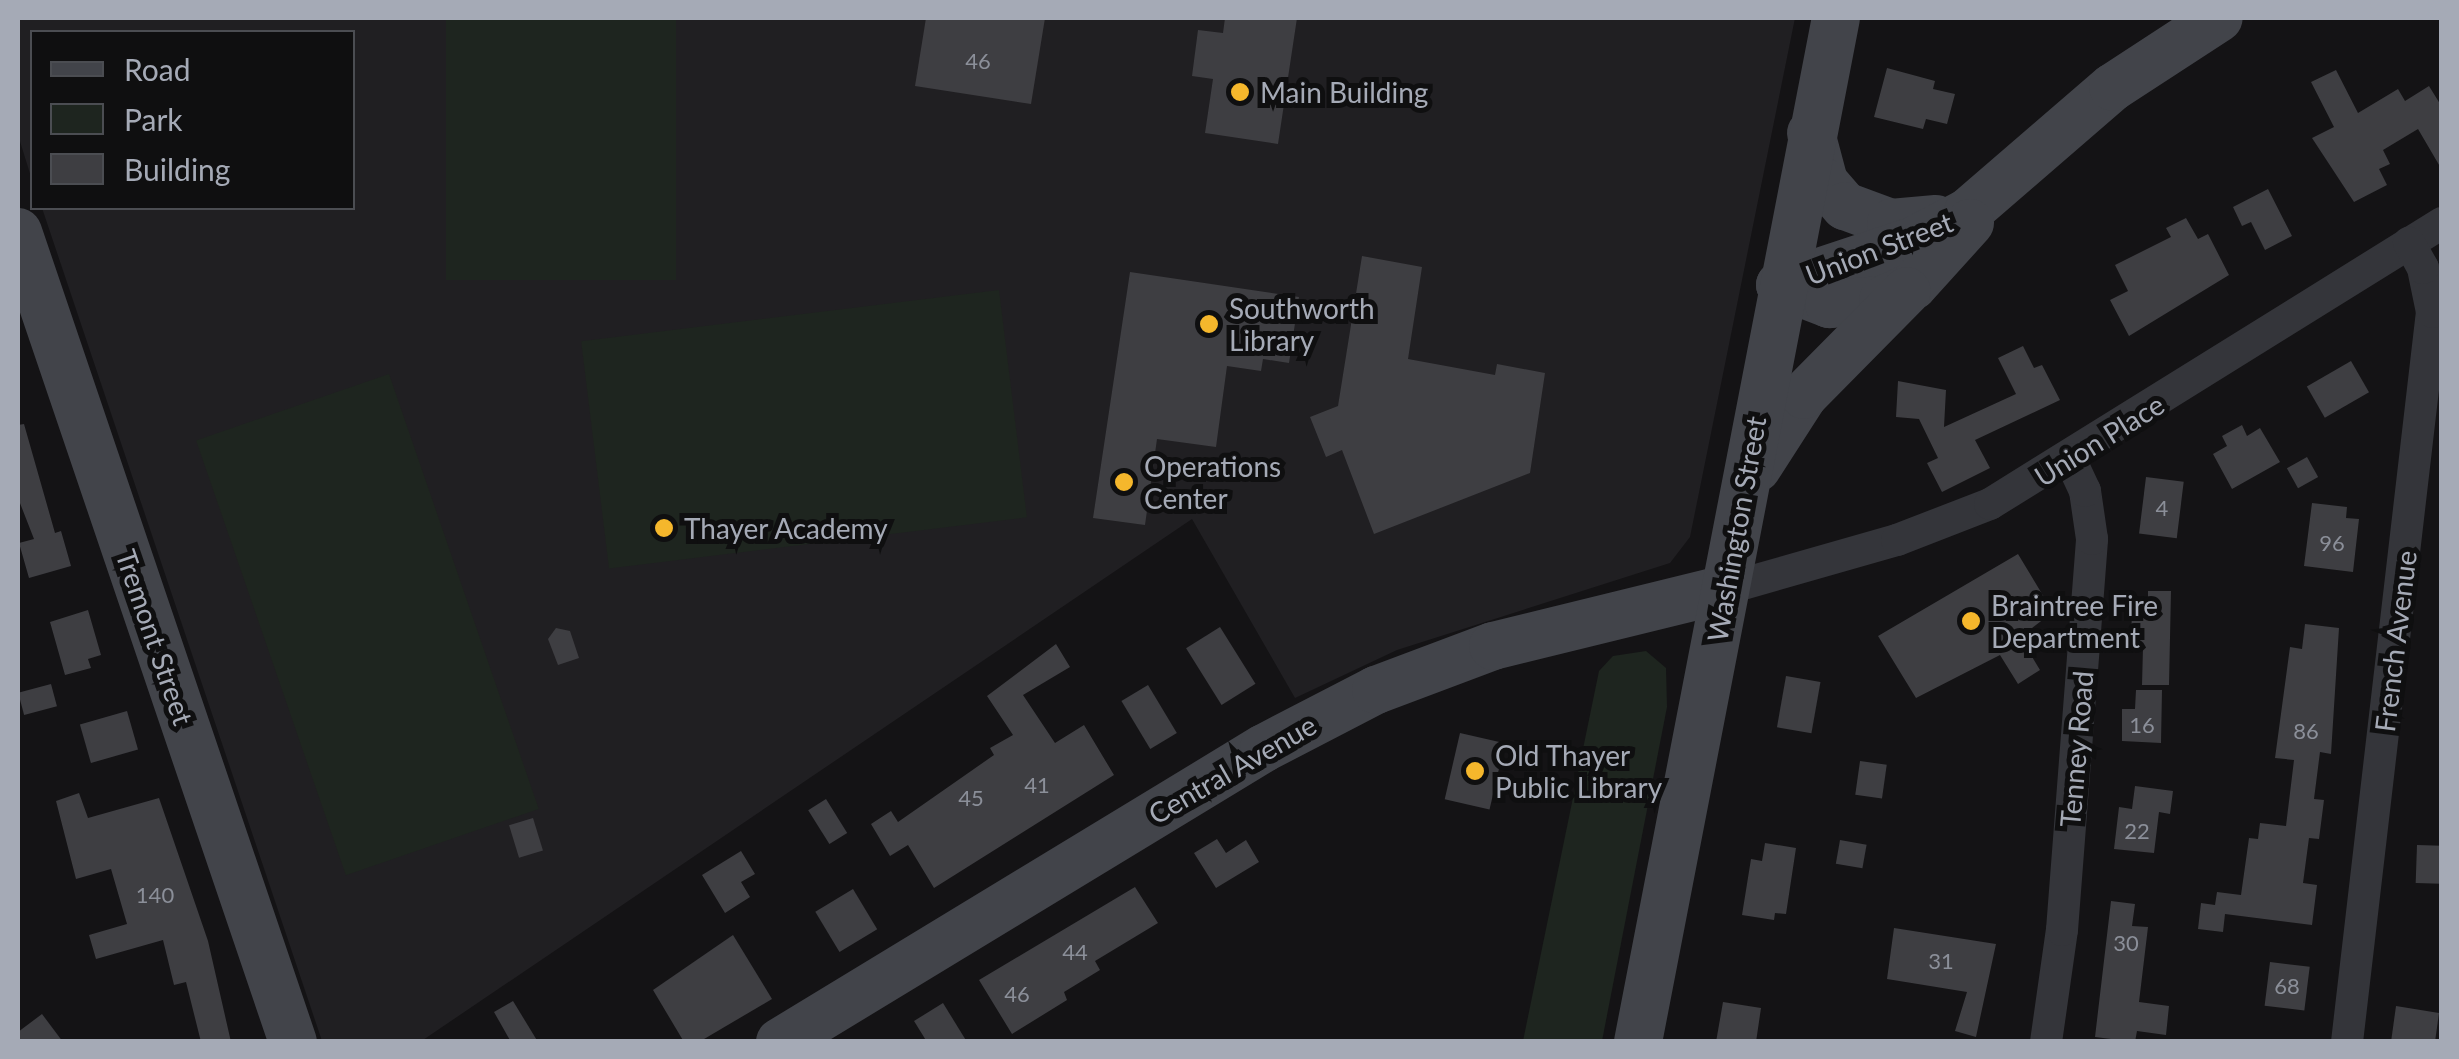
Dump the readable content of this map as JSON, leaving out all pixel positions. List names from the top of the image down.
{
  "streets": {
    "main road": [
      "Union Street",
      "Washington Street",
      "Tremont Street",
      "Central Avenue"
    ],
    "street": ["Union Place", "French Avenue", "Tenney Road"]
  },
  "crossings": [
    ["Union Street", "Washington Street"],
    ["Union Place", "Washington Street"],
    ["Union Place", "French Avenue"],
    ["Union Place", "Tenney Road"],
    ["Union Place", "Central Avenue"],
    ["Washington Street", "Central Avenue"]
  ],
  "places": [
    "Main Building",
    "Southworth Library",
    "Operations Center",
    "Thayer Academy",
    "Braintree Fire Department",
    "Old Thayer Public Library"
  ],
  "house_numbers": [
    "46",
    "4",
    "96",
    "16",
    "86",
    "41",
    "45",
    "22",
    "140",
    "30",
    "44",
    "31",
    "68",
    "46"
  ],
  "legend": ["Road", "Park", "Building"]
}
